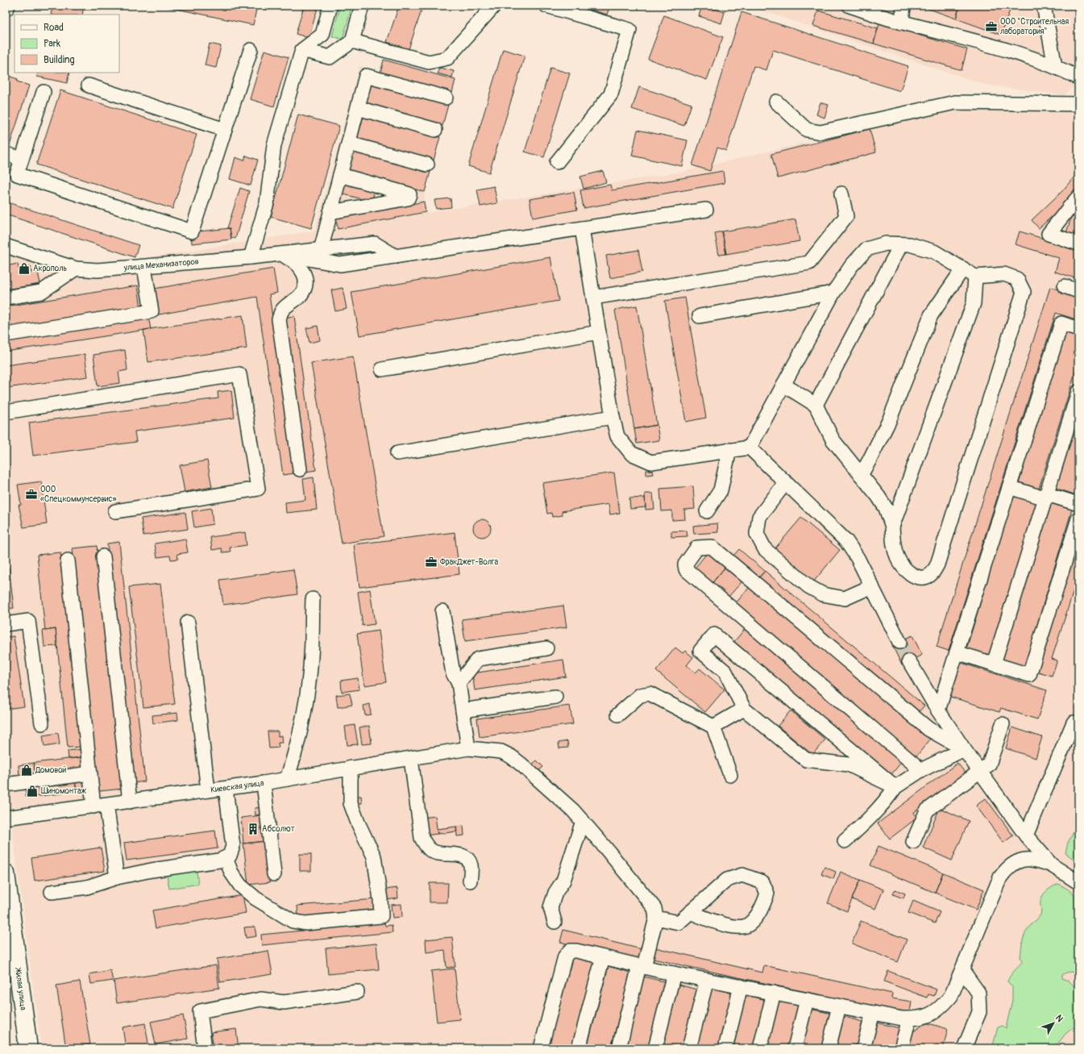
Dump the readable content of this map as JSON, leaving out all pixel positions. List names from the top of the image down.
{
  "streets": {
    "main road": ["Жилая улица"],
    "street": ["улица Механизаторов", "Киевская улица"]
  },
  "places": {
    "office": ["ООО \"Строительная лаборатория\"", "ООО «Спецкоммунсервис»", "ФракДжет-Волга"],
    "shop": ["Акрополь", "Домовой", "Шиномонтаж"],
    "building": ["Абсолют"]
  },
  "legend": ["Road", "Park", "Building"],
  "north": "top right"
}
